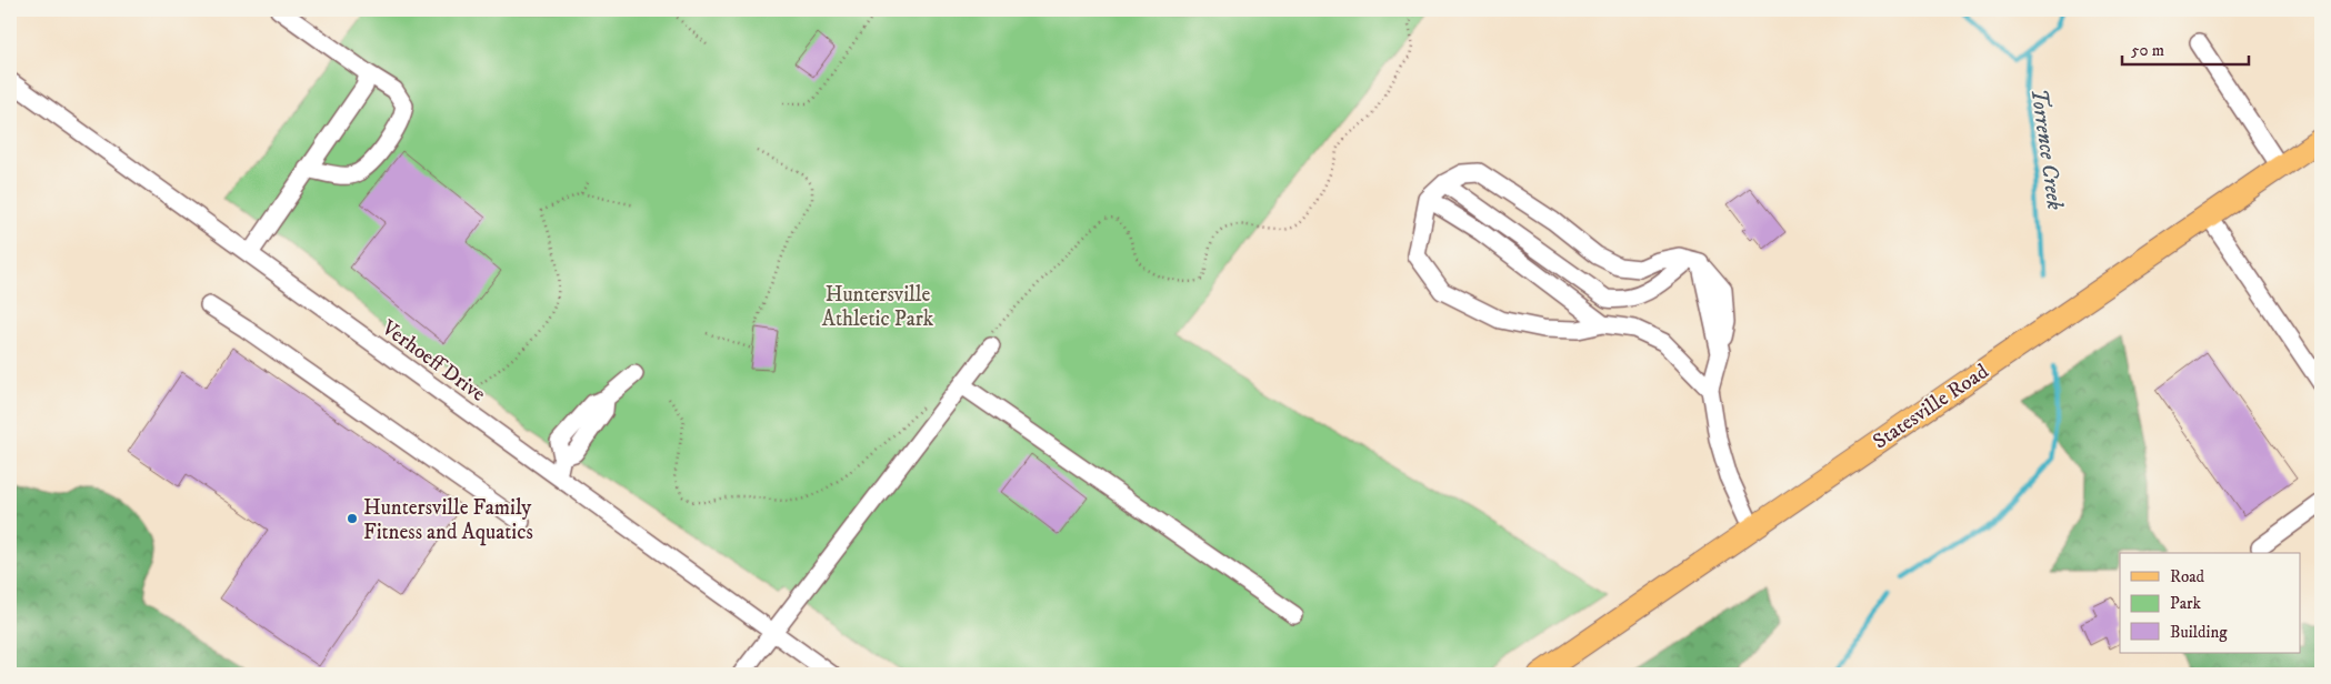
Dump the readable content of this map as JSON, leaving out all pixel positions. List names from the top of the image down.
{
  "streets": {
    "main road": ["Statesville Road"],
    "street": ["Verhoeff Drive"]
  },
  "water": ["Torrence Creek"],
  "parks": ["Huntersville Athletic Park"],
  "places": ["Huntersville Family Fitness and Aquatics"],
  "legend": ["Road", "Park", "Building"],
  "scale_bar": "50 m"
}
